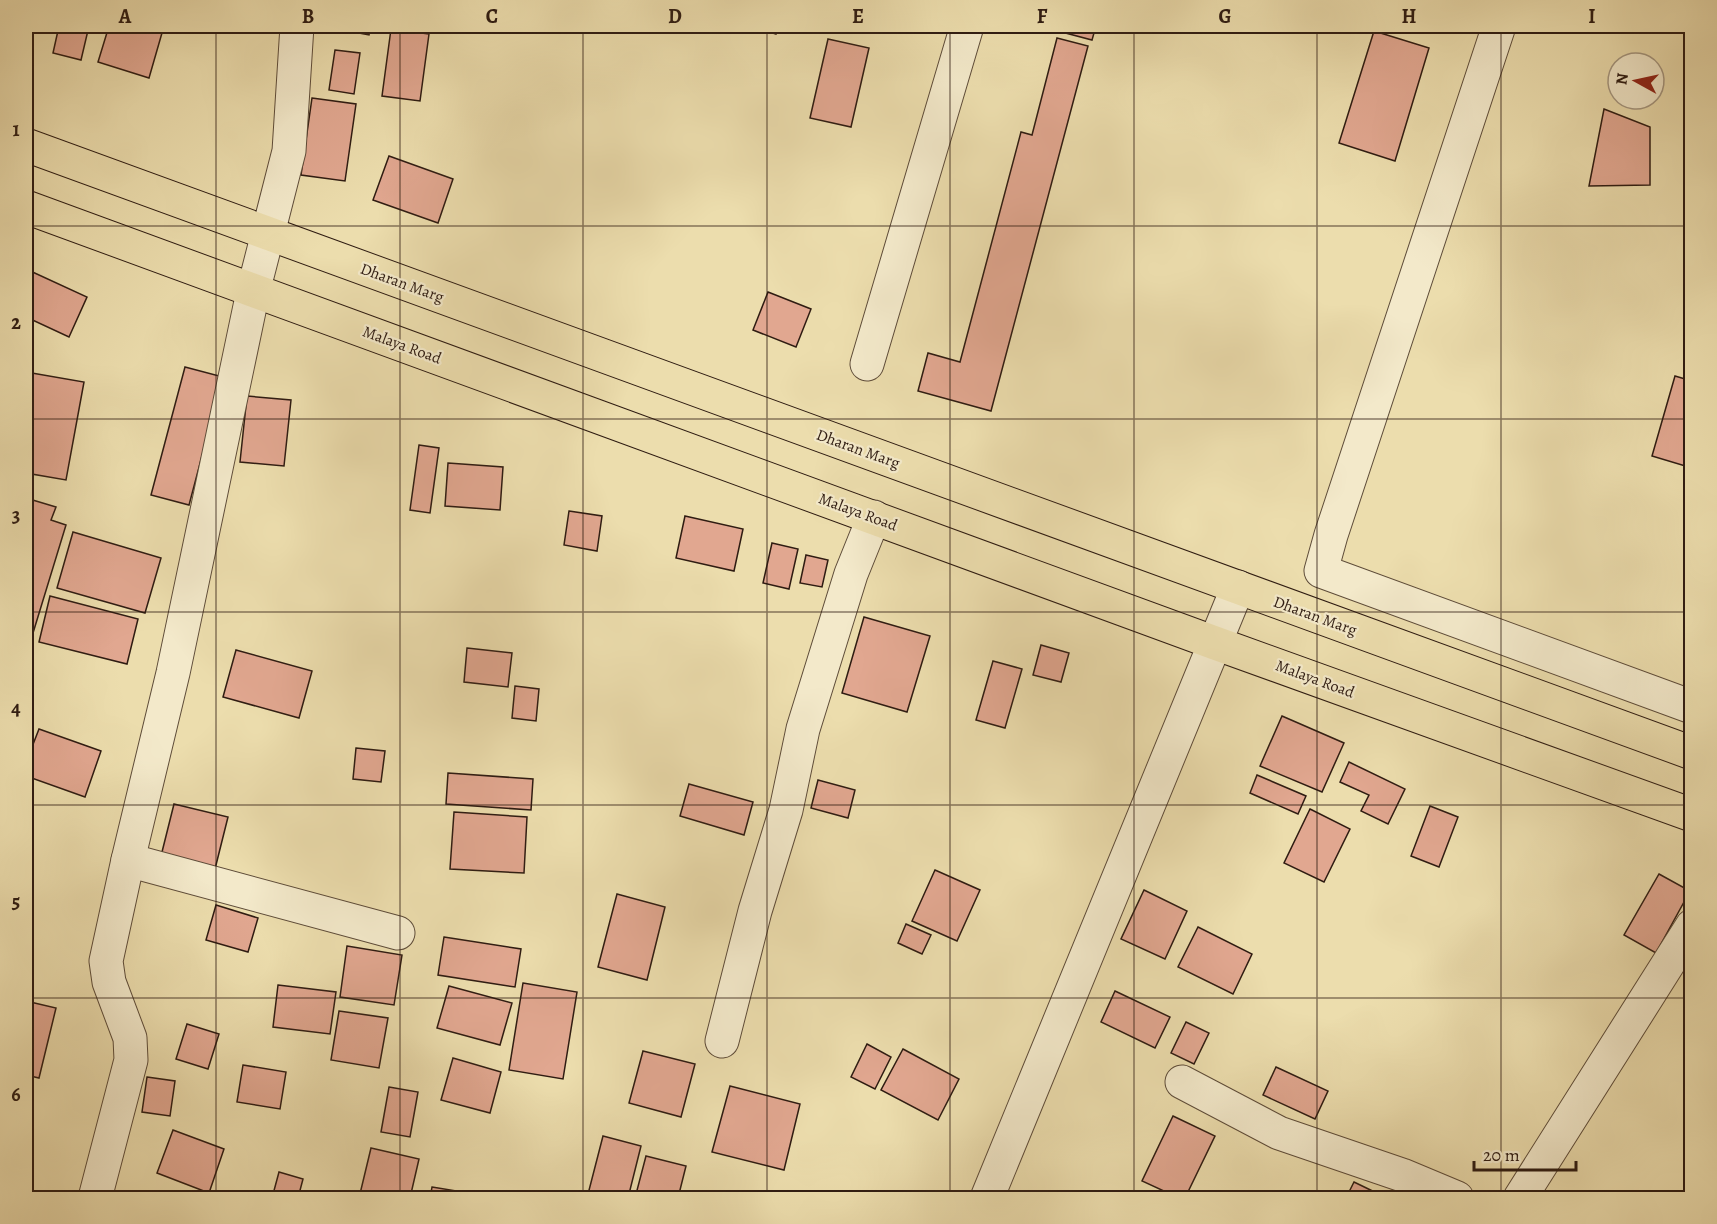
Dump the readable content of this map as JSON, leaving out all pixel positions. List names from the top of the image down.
{
  "streets": {
    "main road": ["Dharan Marg", "Malaya Road"]
  },
  "scale_bar": "20 m",
  "north": "left",
  "grid": {
    "columns": [
      "A",
      "B",
      "C",
      "D",
      "E",
      "F",
      "G",
      "H",
      "I"
    ],
    "rows": [
      "1",
      "2",
      "3",
      "4",
      "5",
      "6"
    ]
  }
}
